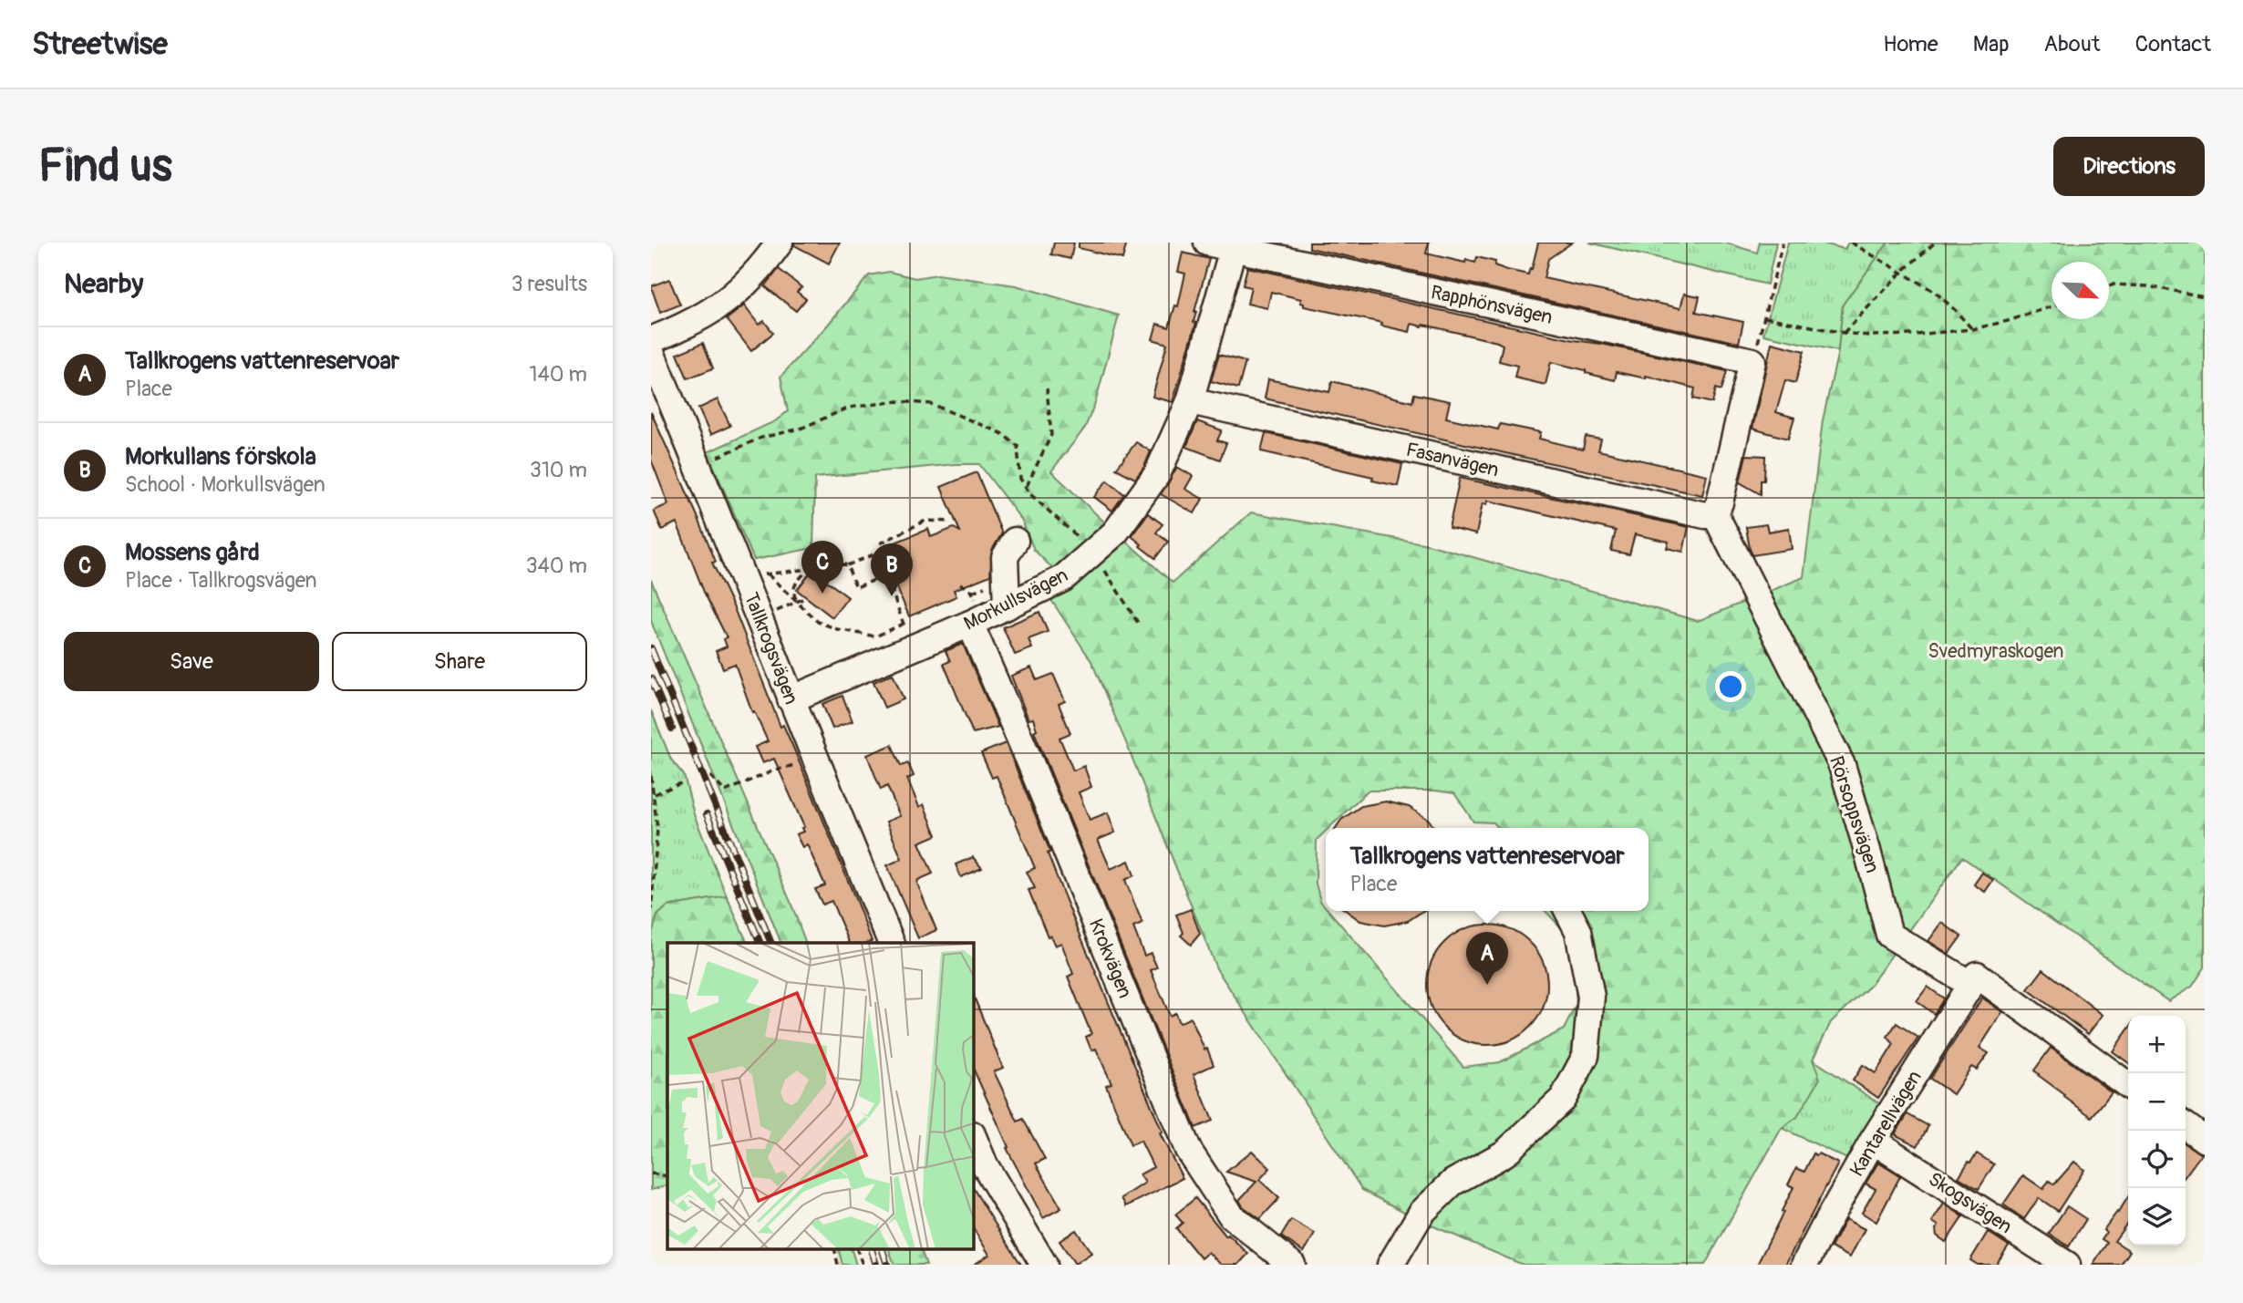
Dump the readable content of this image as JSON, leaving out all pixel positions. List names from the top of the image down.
{
  "streets": {
    "street": [
      "Rapphönsvägen",
      "Fasanvägen",
      "Morkullsvägen",
      "Tallkrogsvägen",
      "Rörsoppsvägen",
      "Krokvägen",
      "Kantarellvägen",
      "Skogsvägen"
    ]
  },
  "crossings": [
    ["Rapphönsvägen", "Fasanvägen"],
    ["Rapphönsvägen", "Morkullsvägen"],
    ["Rapphönsvägen", "Rörsoppsvägen"],
    ["Fasanvägen", "Morkullsvägen"],
    ["Fasanvägen", "Rörsoppsvägen"],
    ["Morkullsvägen", "Tallkrogsvägen"],
    ["Morkullsvägen", "Krokvägen"],
    ["Rörsoppsvägen", "Kantarellvägen"],
    ["Kantarellvägen", "Skogsvägen"]
  ],
  "parks": ["Svedmyraskogen"],
  "north": "bottom right",
  "page": {
    "header": "Streetwise",
    "nav": [
      "Home",
      "Map",
      "About",
      "Contact"
    ],
    "buttons": [
      "Directions",
      ["Save", "Share"]
    ],
    "title": "Find us",
    "heading": ["Nearby", "3 results"],
    "list": [
      {
        "mark": "A",
        "name": "Tallkrogens vattenreservoar",
        "note": "Place",
        "value": "140 m"
      },
      {
        "mark": "B",
        "name": "Morkullans förskola",
        "note": "School · Morkullsvägen",
        "value": "310 m"
      },
      {
        "mark": "C",
        "name": "Mossens gård",
        "note": "Place · Tallkrogsvägen",
        "value": "340 m"
      }
    ],
    "pins": ["C", "B", "A"],
    "popup": ["Tallkrogens vattenreservoar", "Place"],
    "map_buttons": ["+", "−"]
  }
}
